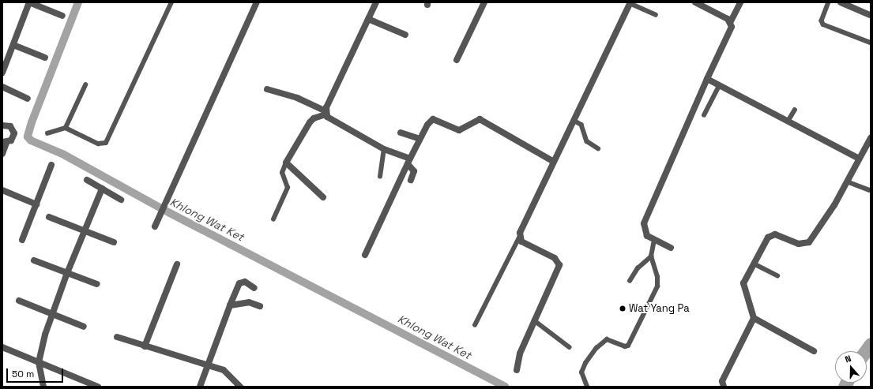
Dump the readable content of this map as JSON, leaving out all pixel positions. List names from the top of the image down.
{
  "water": ["Khlong Wat Ket"],
  "places": ["Wat Yang Pa"],
  "scale_bar": "50 m",
  "north": "top"
}
